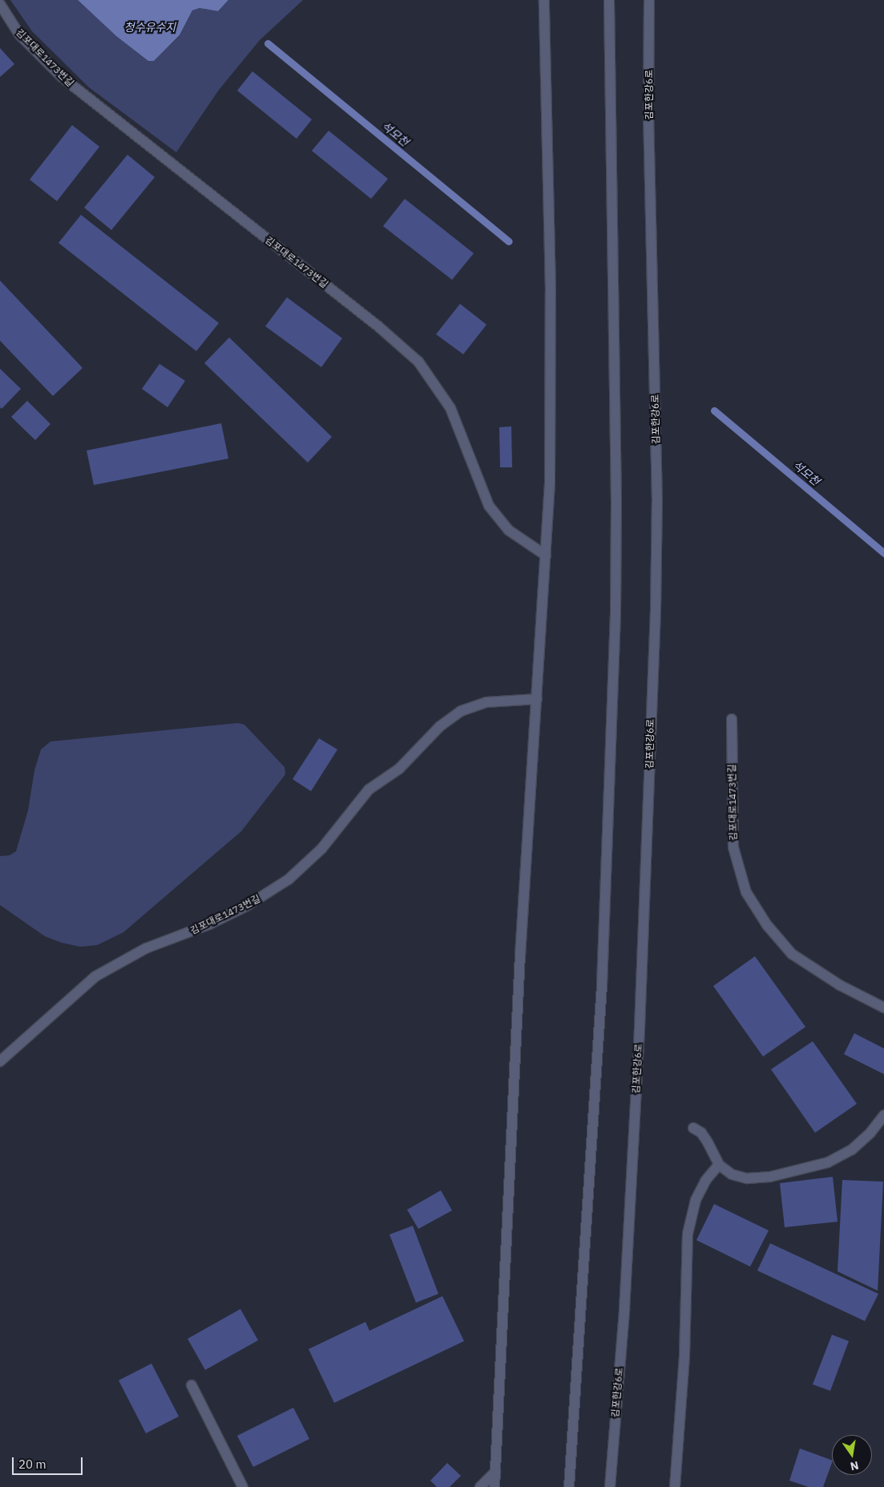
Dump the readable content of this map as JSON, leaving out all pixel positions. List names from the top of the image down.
{
  "streets": {
    "street": ["김포대로1473번길", "김포한강6로"]
  },
  "water": ["청수유수지", "석모천"],
  "scale_bar": "20 m",
  "north": "bottom"
}
